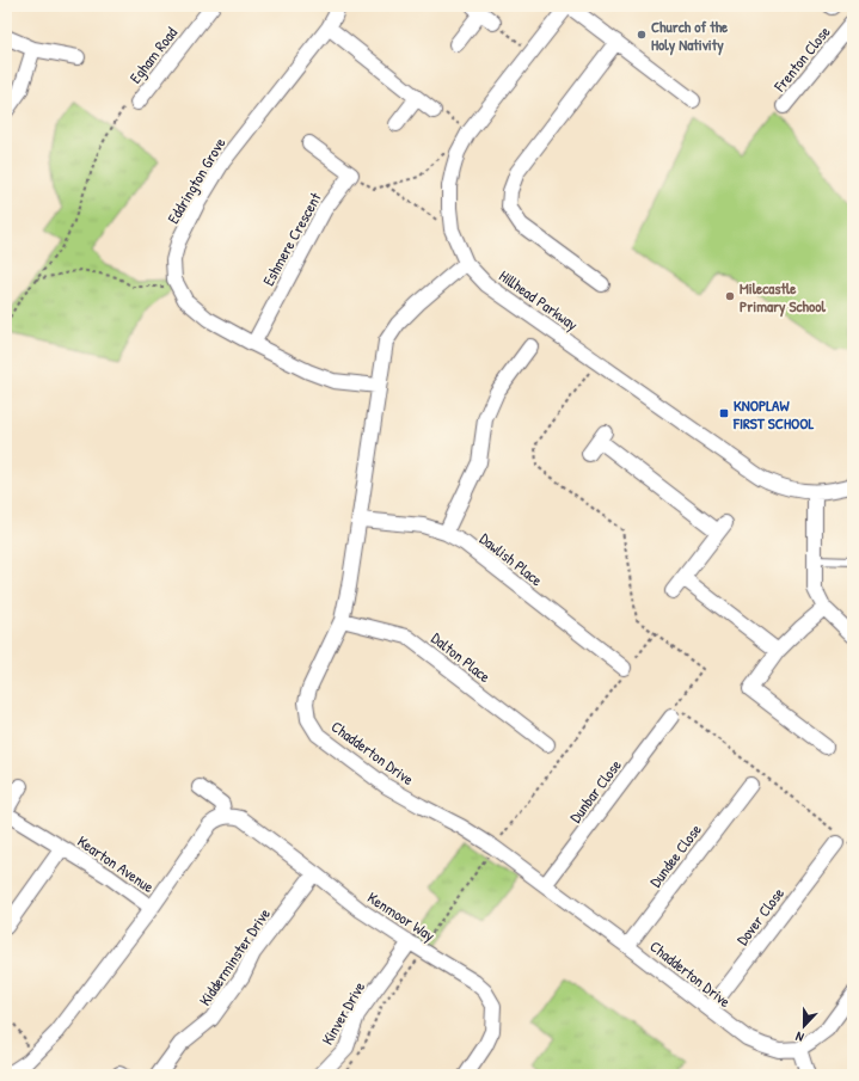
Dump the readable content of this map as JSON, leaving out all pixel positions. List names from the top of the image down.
{
  "streets": {
    "street": [
      "Egham Road",
      "Frenton Close",
      "Eddrington Grove",
      "Eshmere Crescent",
      "Hillhead Parkway",
      "Dawlish Place",
      "Dalton Place",
      "Chadderton Drive",
      "Dunbar Close",
      "Dundee Close",
      "Kearton Avenue",
      "Kenmoor Way",
      "Dover Close",
      "Kidderminster Drive",
      "Kinver Drive"
    ]
  },
  "crossings": [
    ["Eddrington Grove", "Eshmere Crescent"],
    ["Eddrington Grove", "Chadderton Drive"],
    ["Hillhead Parkway", "Chadderton Drive"],
    ["Dawlish Place", "Chadderton Drive"],
    ["Dalton Place", "Chadderton Drive"],
    ["Chadderton Drive", "Dunbar Close"],
    ["Chadderton Drive", "Dundee Close"],
    ["Chadderton Drive", "Dover Close"],
    ["Kenmoor Way", "Kidderminster Drive"],
    ["Kenmoor Way", "Kinver Drive"]
  ],
  "places": {
    "other": ["Church of the Holy Nativity", "Milecastle Primary School"],
    "transit": ["KNOPLAW FIRST SCHOOL"]
  },
  "north": "bottom"
}
